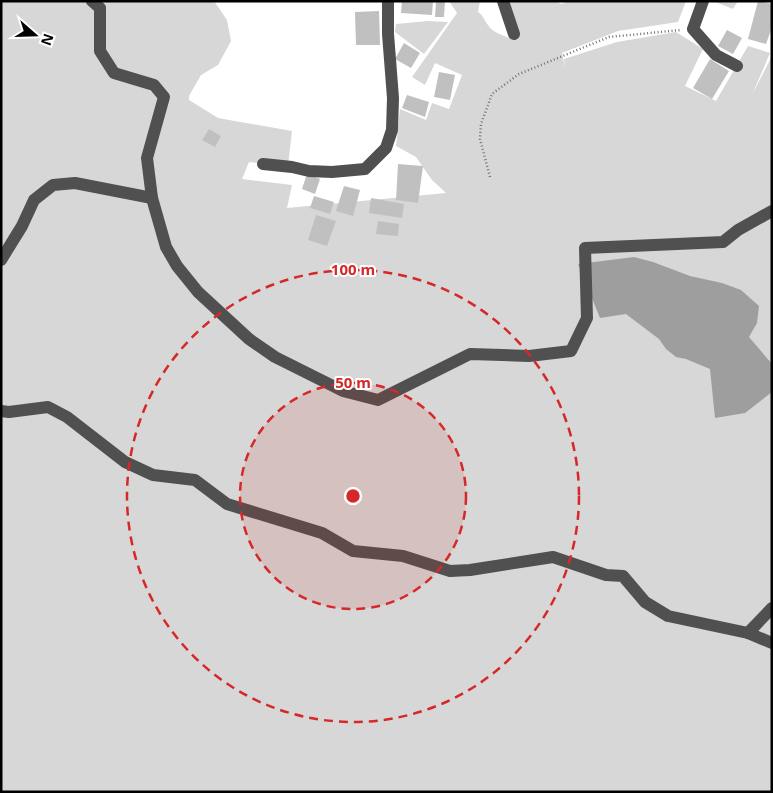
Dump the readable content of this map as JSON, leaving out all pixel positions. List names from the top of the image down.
{
  "north": "right",
  "rings": ["100 m", "50 m"]
}
